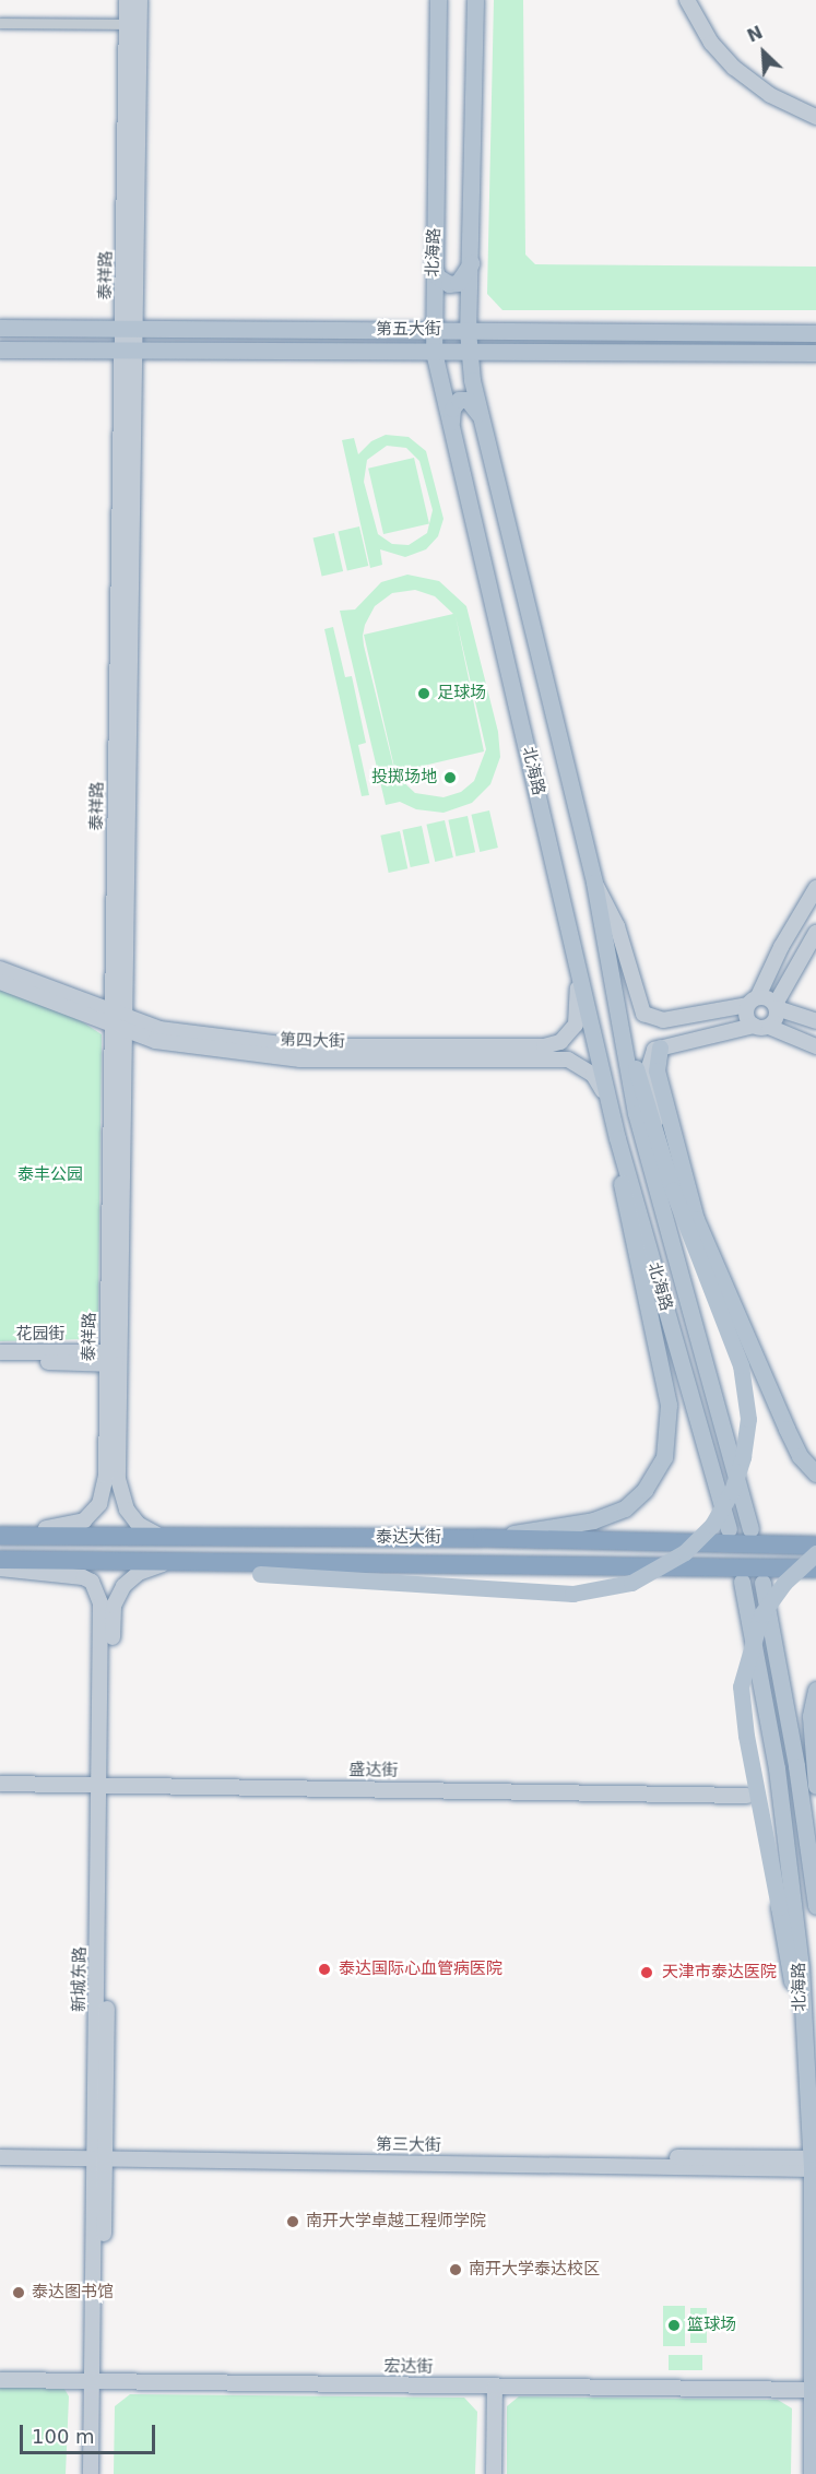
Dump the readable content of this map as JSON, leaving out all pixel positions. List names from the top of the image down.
{
  "streets": {
    "highway": ["泰达大街"],
    "main road": ["北海路", "第五大街"],
    "street": [
      "泰祥路",
      "第四大街",
      "花园街",
      "盛达街",
      "新城东路",
      "第三大街",
      "宏达街"
    ]
  },
  "crossings": [
    ["北海路", "第五大街"],
    ["北海路", "第四大街"],
    ["北海路", "第三大街"],
    ["北海路", "宏达街"],
    ["泰祥路", "第五大街"],
    ["泰祥路", "第四大街"],
    ["泰祥路", "花园街"],
    ["泰祥路", "泰达大街"],
    ["泰达大街", "新城东路"],
    ["盛达街", "新城东路"],
    ["新城东路", "第三大街"],
    ["新城东路", "宏达街"]
  ],
  "parks": ["泰丰公园"],
  "places": [
    "足球场",
    "投掷场地",
    "泰达国际心血管病医院",
    "天津市泰达医院",
    "南开大学卓越工程师学院",
    "南开大学泰达校区",
    "泰达图书馆",
    "篮球场"
  ],
  "scale_bar": "100 m",
  "north": "top left"
}
